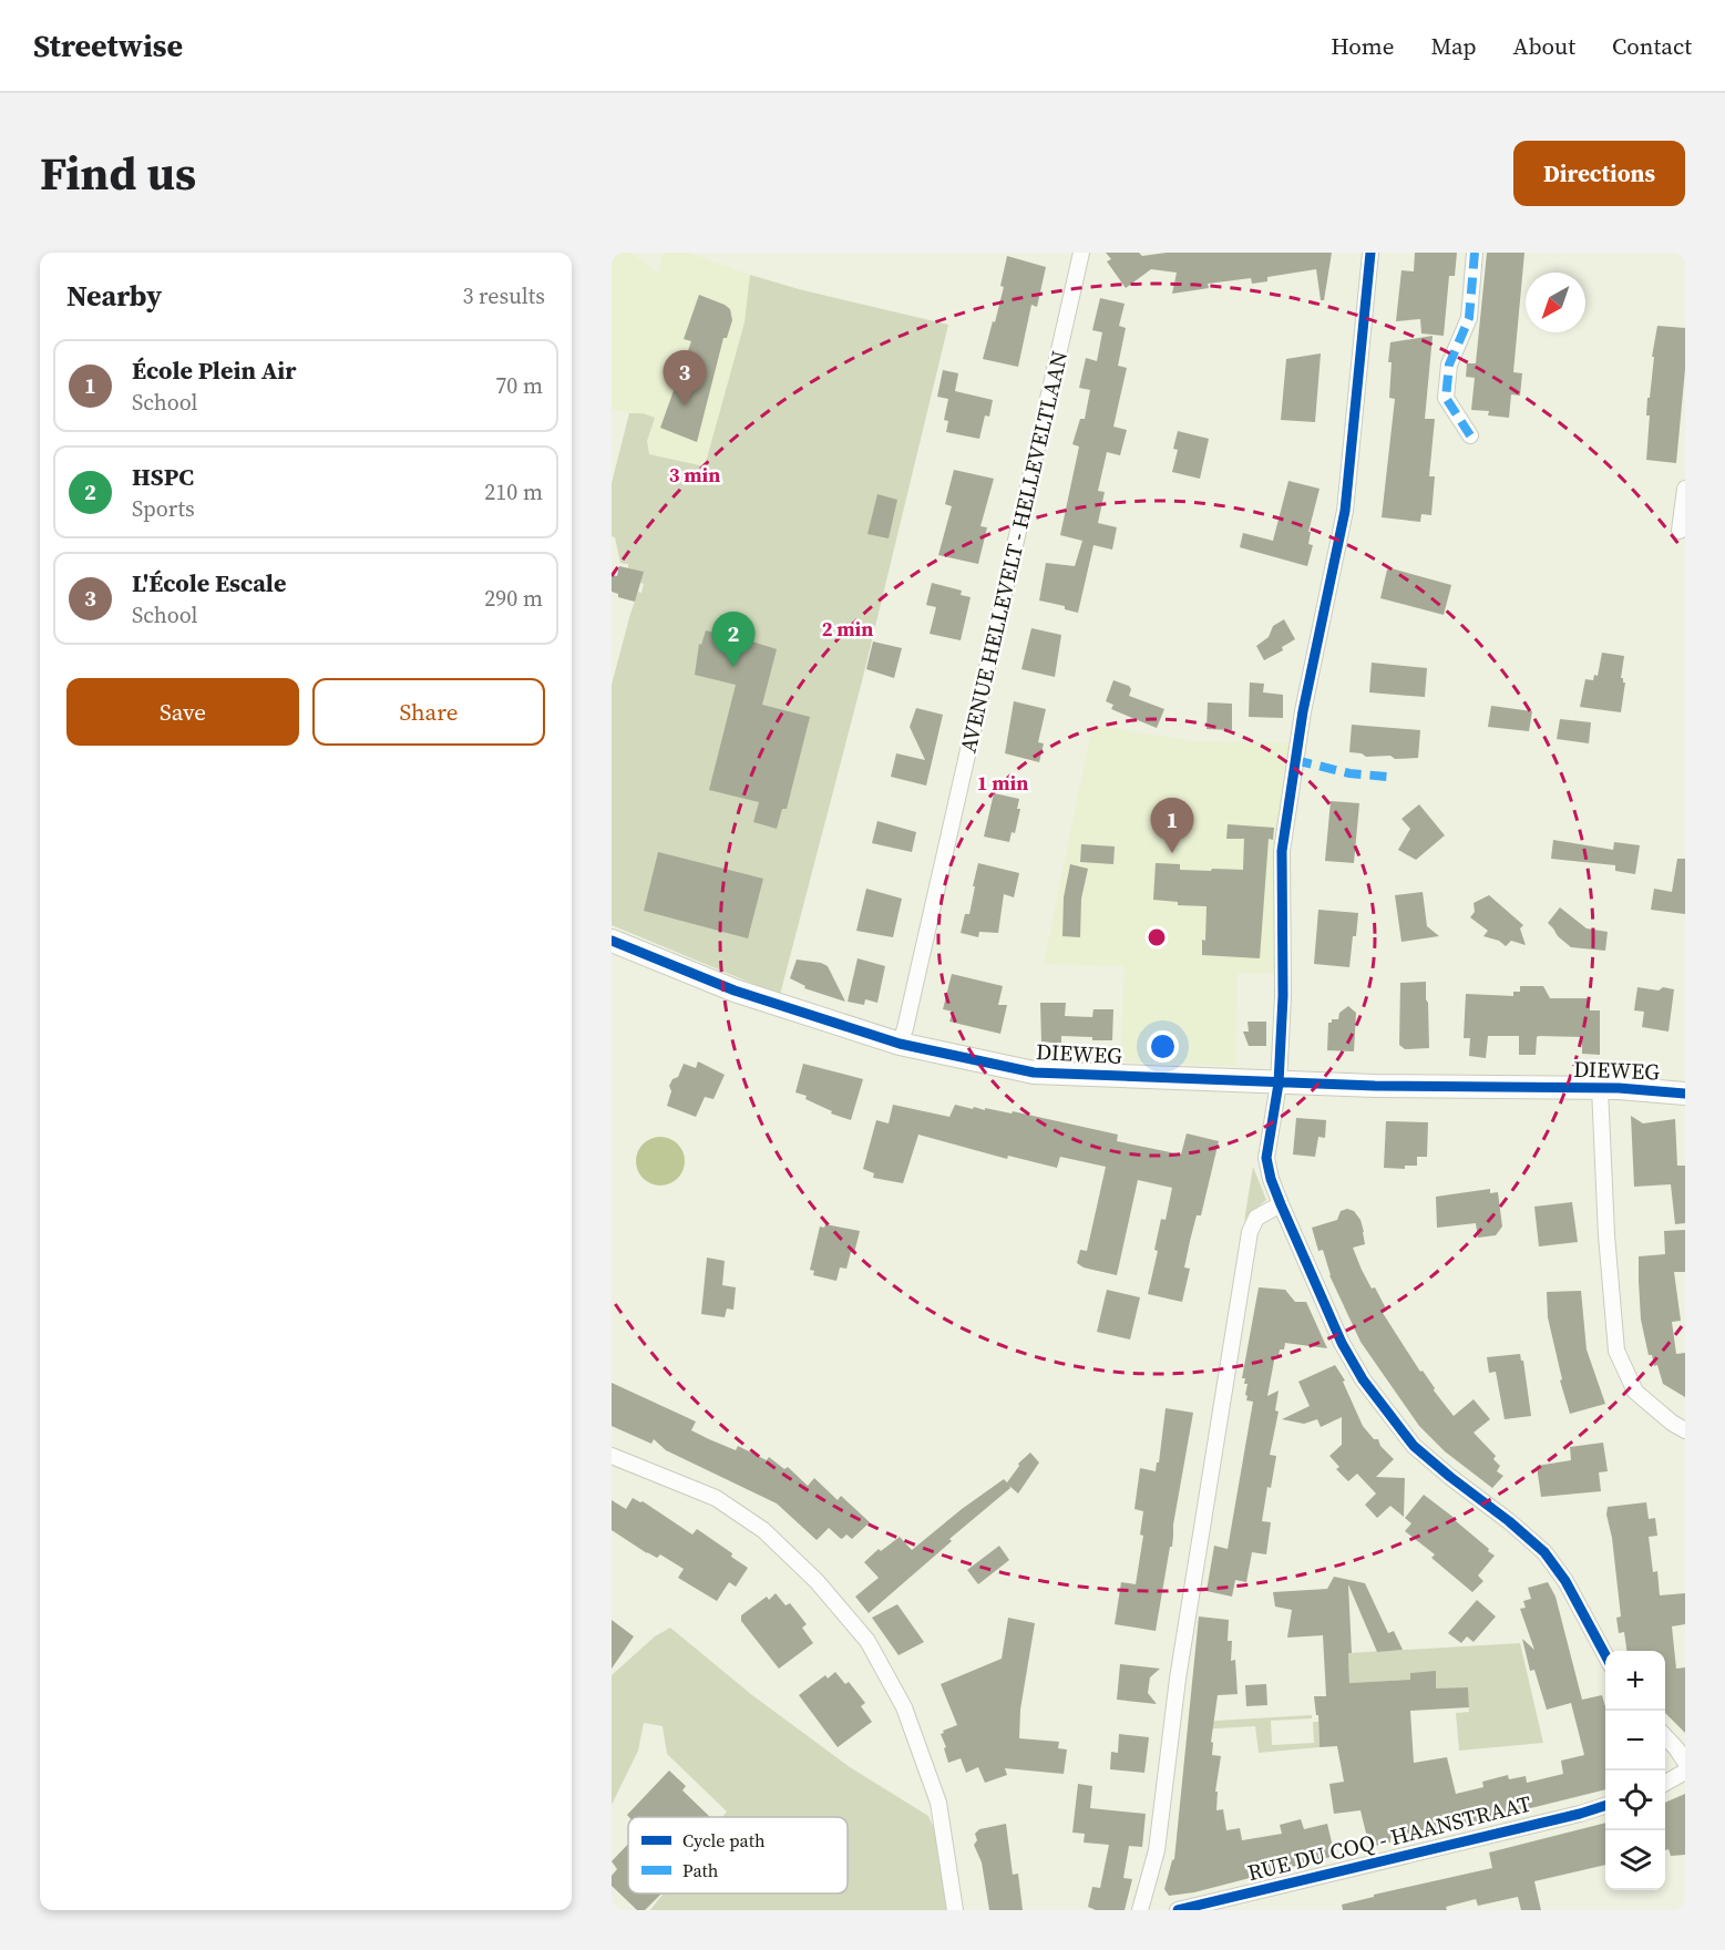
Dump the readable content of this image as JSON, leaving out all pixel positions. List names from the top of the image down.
{
  "streets": {
    "street": ["AVENUE HELLEVELT - HELLEVELTLAAN", "DIEWEG", "RUE DU COQ - HAANSTRAAT"]
  },
  "crossings": [
    ["AVENUE HELLEVELT - HELLEVELTLAAN", "DIEWEG"]
  ],
  "legend": ["Cycle path", "Path"],
  "north": "bottom left",
  "page": {
    "header": "Streetwise",
    "nav": [
      "Home",
      "Map",
      "About",
      "Contact"
    ],
    "title": "Find us",
    "buttons": [
      "Directions",
      ["Save", "Share"]
    ],
    "heading": ["Nearby", "3 results"],
    "list": [
      {
        "mark": "1",
        "name": "École Plein Air",
        "note": "School",
        "value": "70 m"
      },
      {
        "mark": "2",
        "name": "HSPC",
        "note": "Sports",
        "value": "210 m"
      },
      {
        "mark": "3",
        "name": "L'École Escale",
        "note": "School",
        "value": "290 m"
      }
    ],
    "pins": ["3", "2", "1"],
    "map_buttons": ["+", "−"]
  },
  "rings": ["3 min", "2 min", "1 min"]
}
